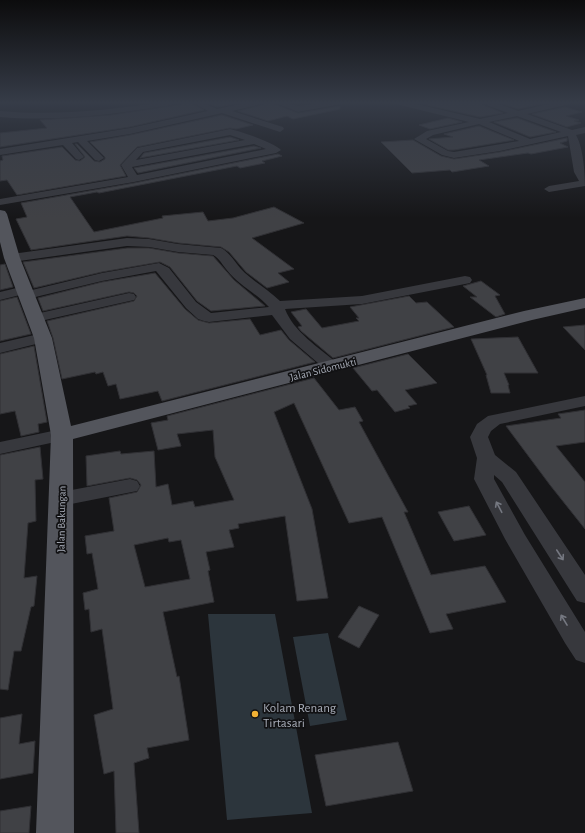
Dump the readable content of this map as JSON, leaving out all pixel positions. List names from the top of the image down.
{
  "streets": {
    "main road": ["Jalan Sidomukti", "Jalan Bakungan"]
  },
  "crossings": [
    ["Jalan Sidomukti", "Jalan Bakungan"]
  ],
  "places": ["Kolam Renang Tirtasari"]
}
